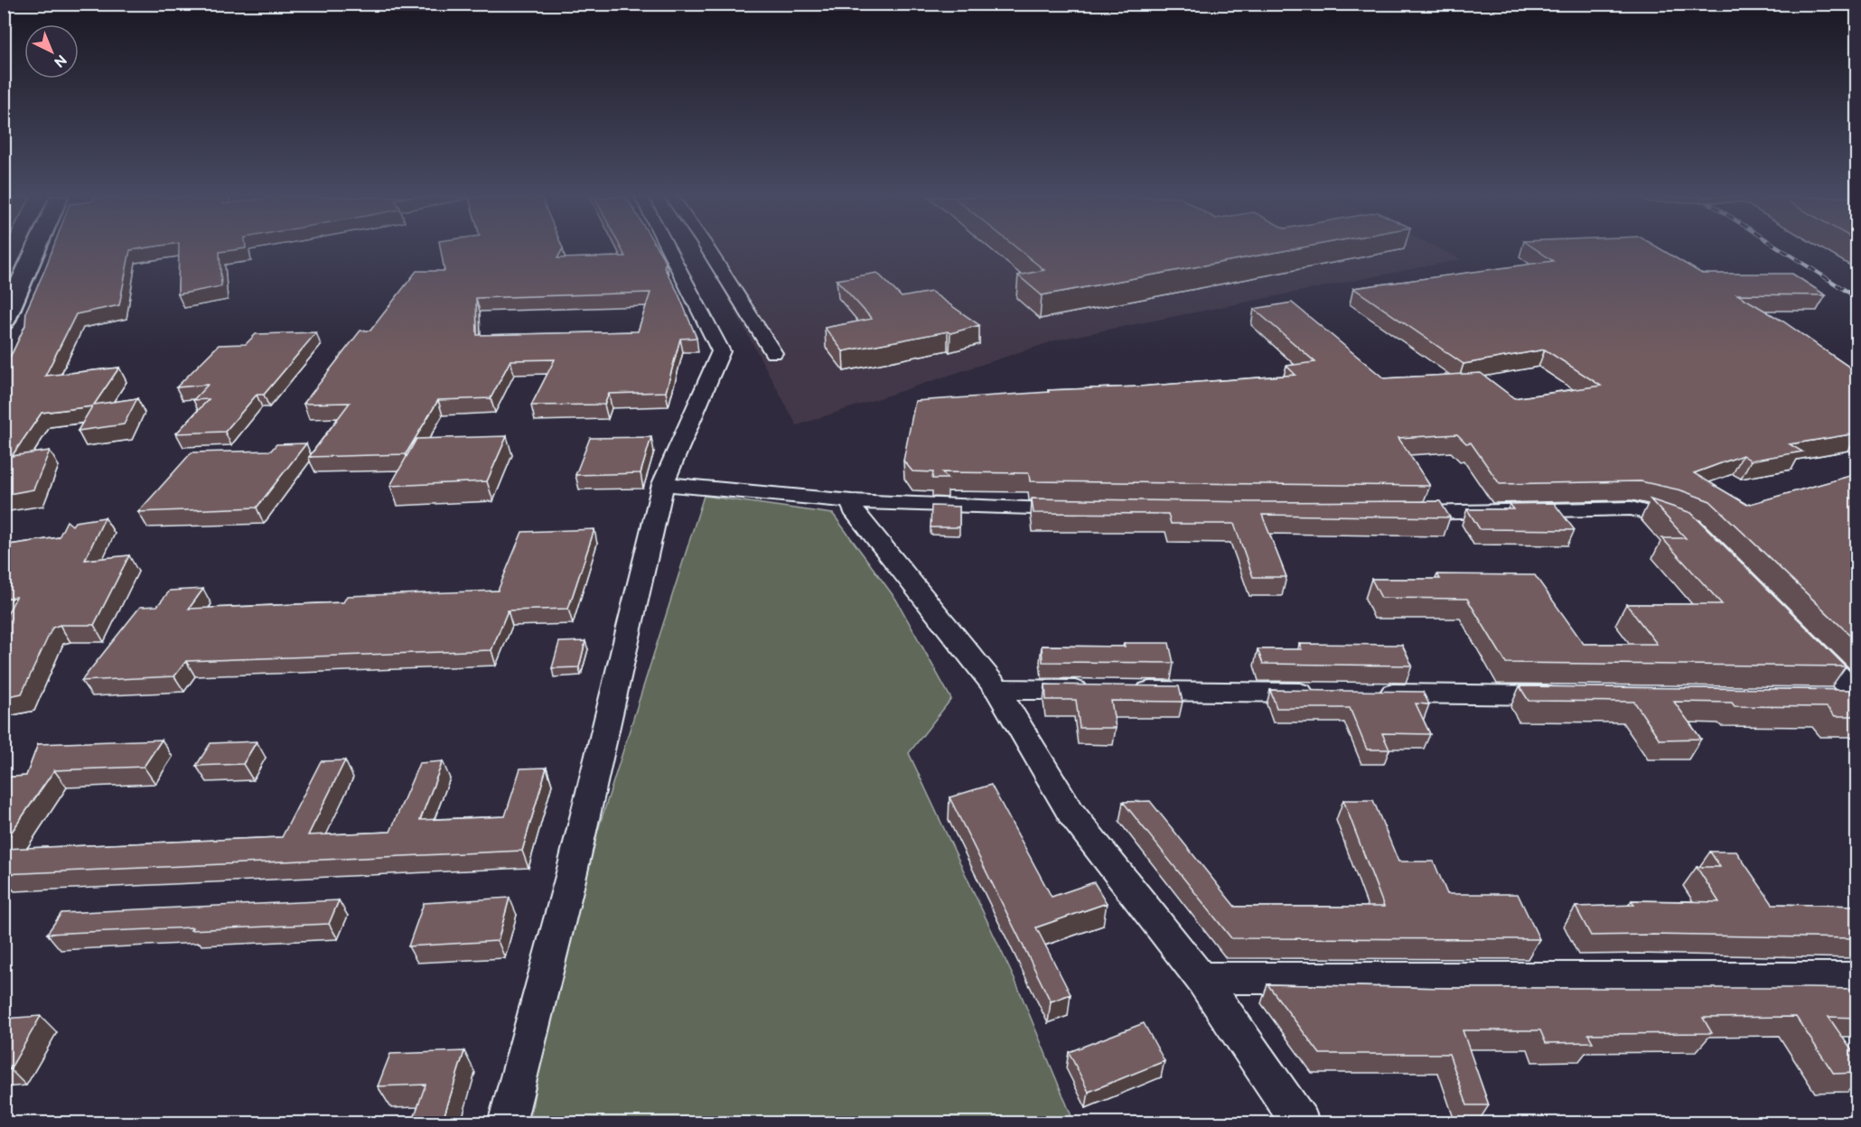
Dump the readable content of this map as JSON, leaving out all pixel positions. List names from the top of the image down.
{
  "north": "bottom right"
}
